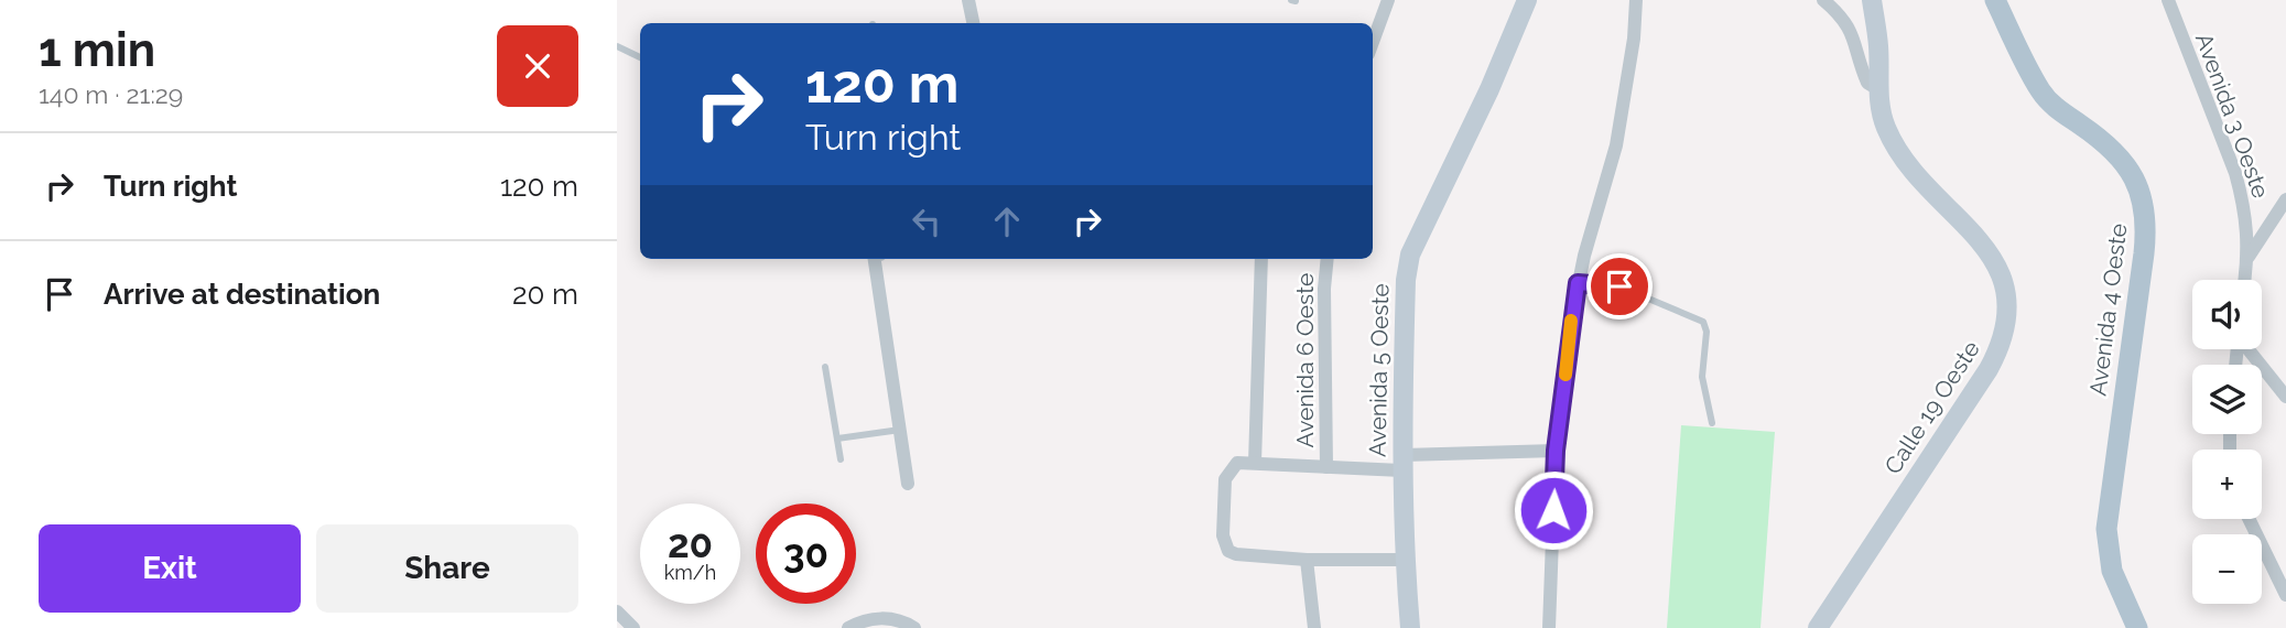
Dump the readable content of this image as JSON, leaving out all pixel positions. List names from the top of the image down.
{
  "streets": {
    "main road": ["Avenida 4 Oeste"],
    "street": [
      "Avenida 3 Oeste",
      "Avenida 6 Oeste",
      "Avenida 5 Oeste",
      "Calle 19 Oeste"
    ]
  },
  "page": {
    "heading": ["1 min", "140 m · 21:29"],
    "turn": ["120 m", "Turn right"],
    "list": [
      {
        "name": "Turn right",
        "value": "120 m"
      },
      {
        "name": "Arrive at destination",
        "value": "20 m"
      }
    ],
    "map_buttons": ["+", "−"],
    "speed": "20 km/h",
    "limit": "30",
    "buttons": ["Exit", "Share"]
  }
}
